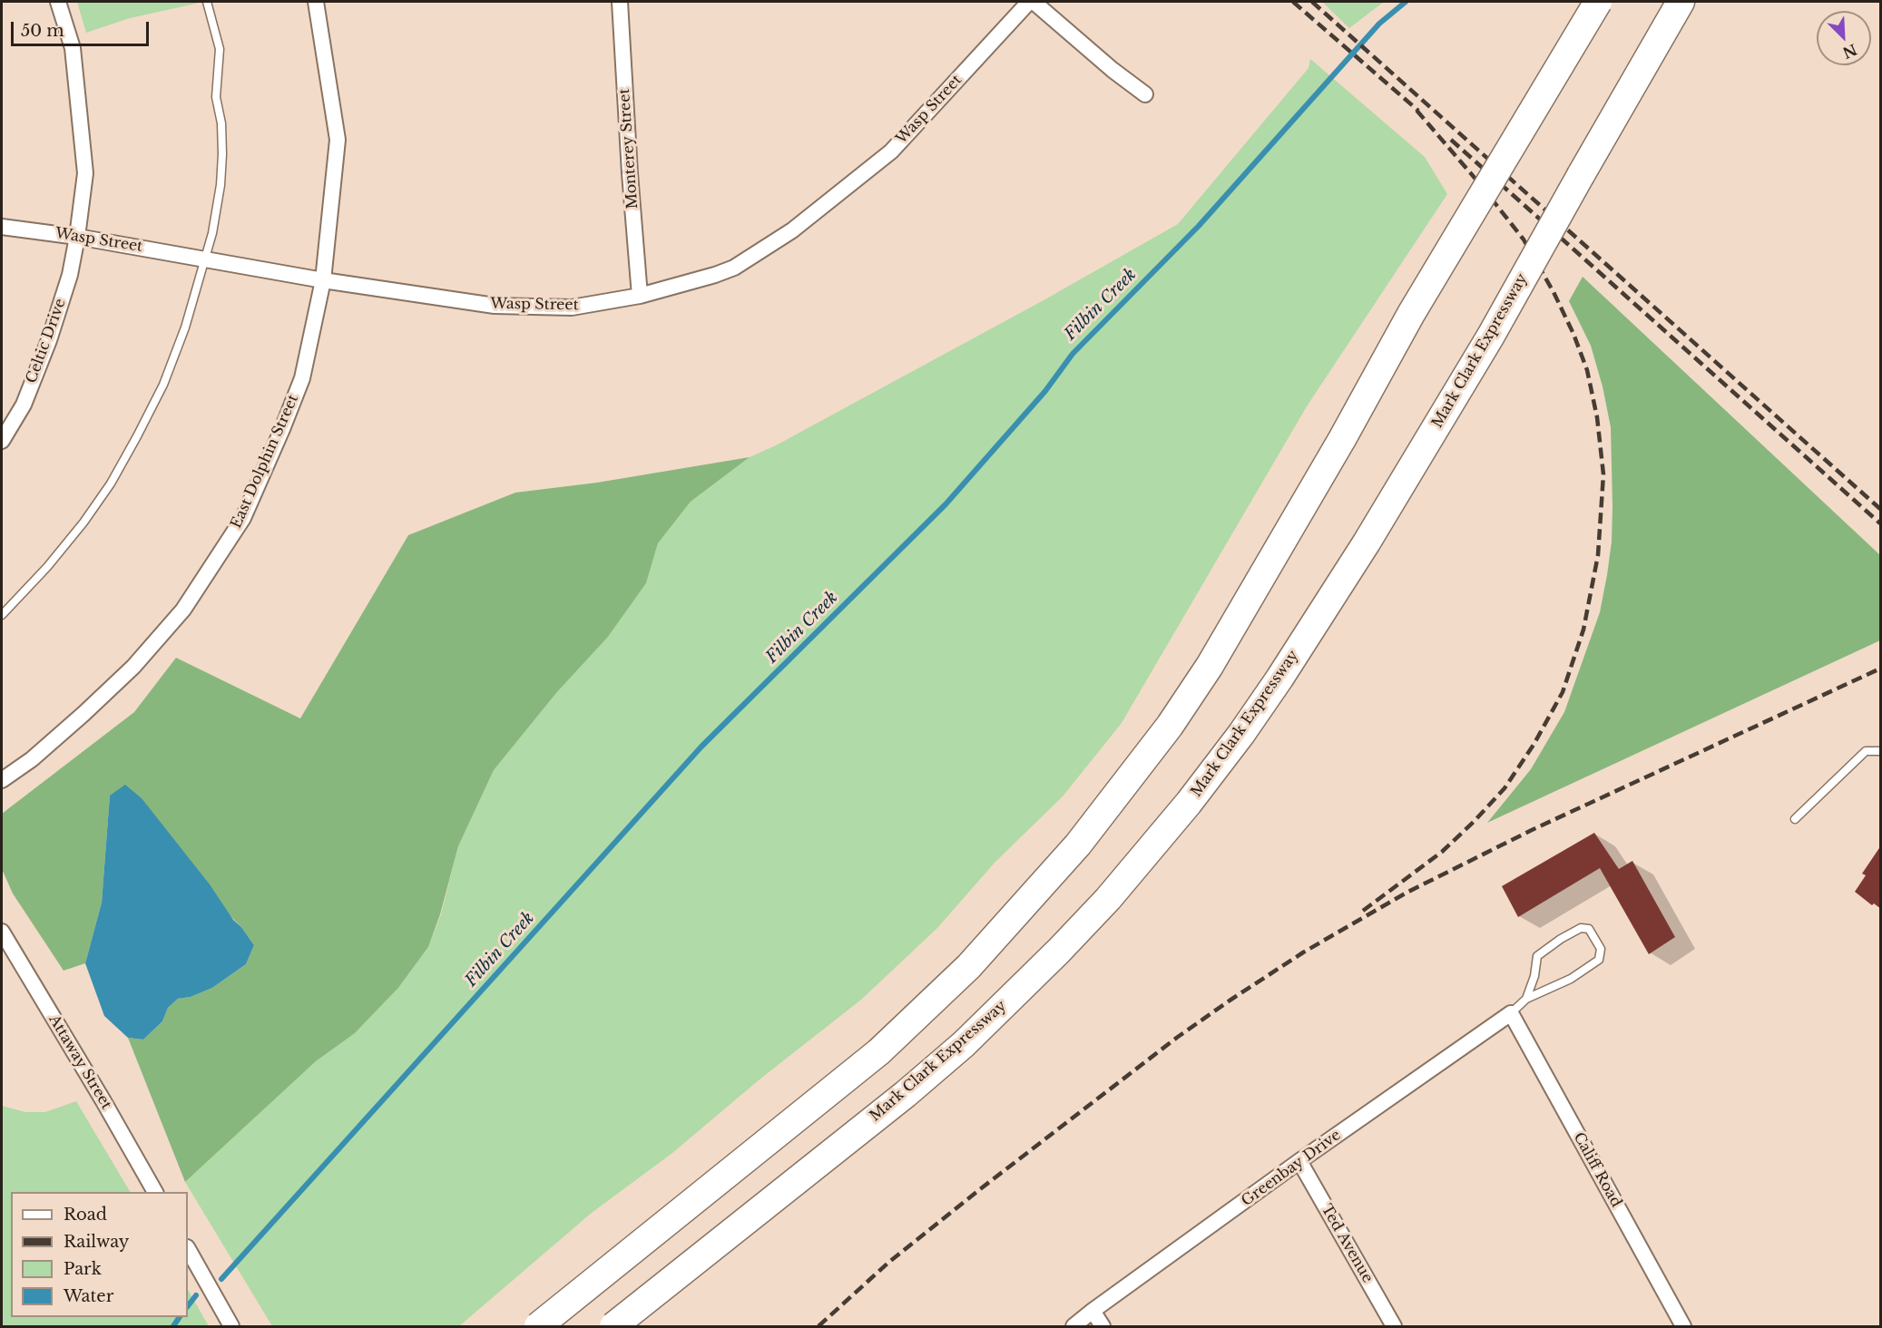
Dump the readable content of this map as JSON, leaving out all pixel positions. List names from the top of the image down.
{
  "streets": {
    "highway": ["Mark Clark Expressway"],
    "street": [
      "Wasp Street",
      "Monterey Street",
      "Celtic Drive",
      "East Dolphin Street",
      "Attaway Street",
      "Greenbay Drive",
      "Califf Road",
      "Ted Avenue"
    ]
  },
  "crossings": [
    ["Wasp Street", "Monterey Street"],
    ["Wasp Street", "Celtic Drive"],
    ["Wasp Street", "East Dolphin Street"],
    ["Greenbay Drive", "Califf Road"],
    ["Greenbay Drive", "Ted Avenue"]
  ],
  "water": ["Filbin Creek"],
  "legend": [
    "Road",
    "Railway",
    "Park",
    "Water"
  ],
  "scale_bar": "50 m",
  "north": "bottom right"
}
